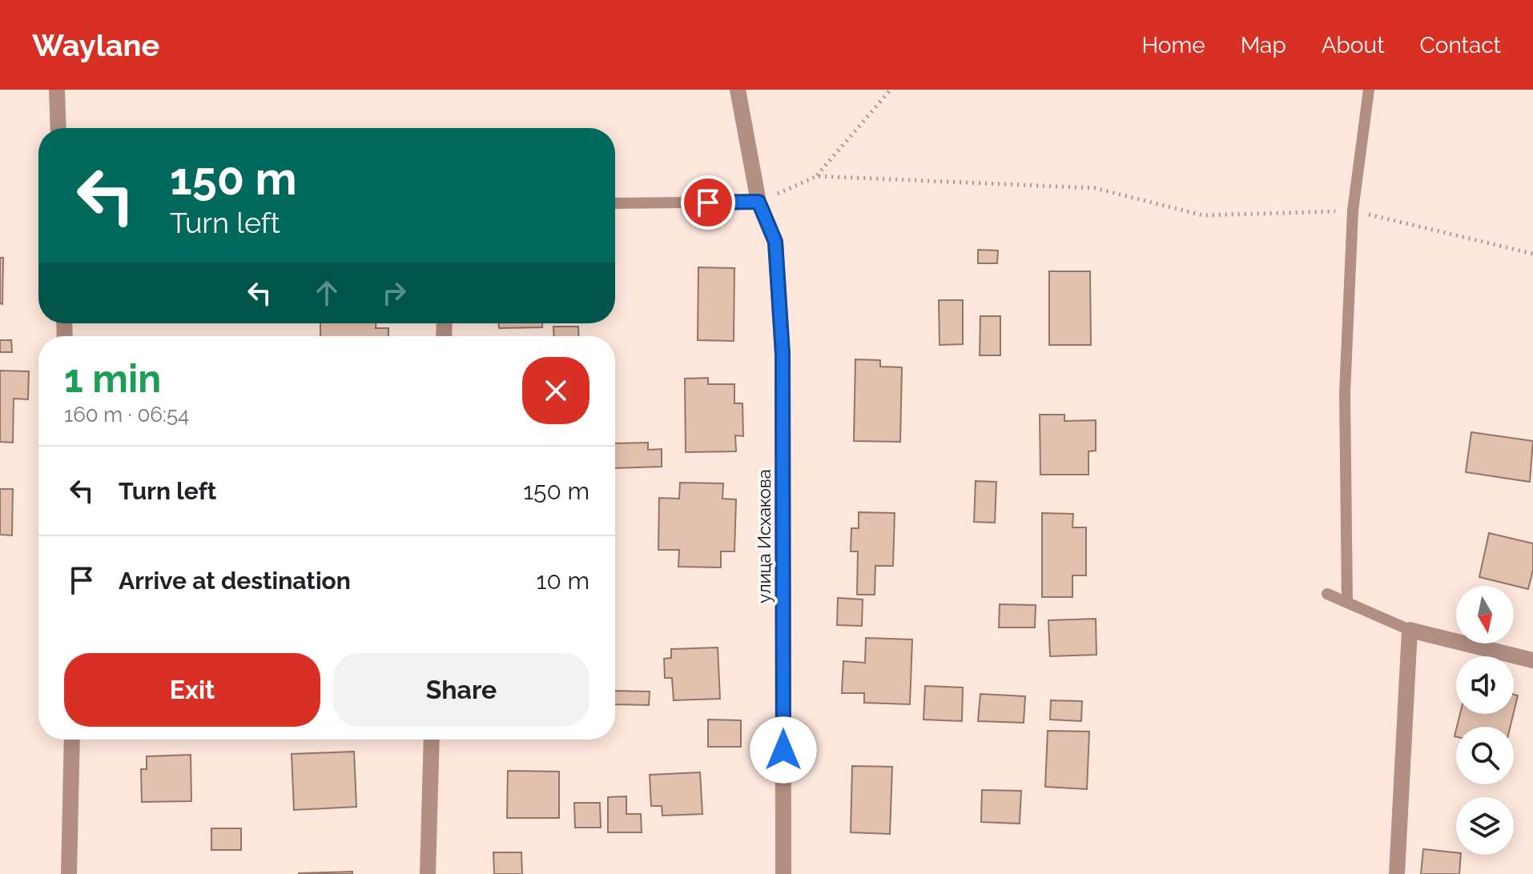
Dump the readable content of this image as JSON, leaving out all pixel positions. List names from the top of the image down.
{
  "streets": {
    "street": ["улица Исхакова"]
  },
  "north": "bottom",
  "page": {
    "header": "Waylane",
    "nav": [
      "Home",
      "Map",
      "About",
      "Contact"
    ],
    "turn": ["150 m", "Turn left"],
    "heading": ["1 min", "160 m · 06:54"],
    "list": [
      {
        "name": "Turn left",
        "value": "150 m"
      },
      {
        "name": "Arrive at destination",
        "value": "10 m"
      }
    ],
    "buttons": ["Exit", "Share"]
  }
}
